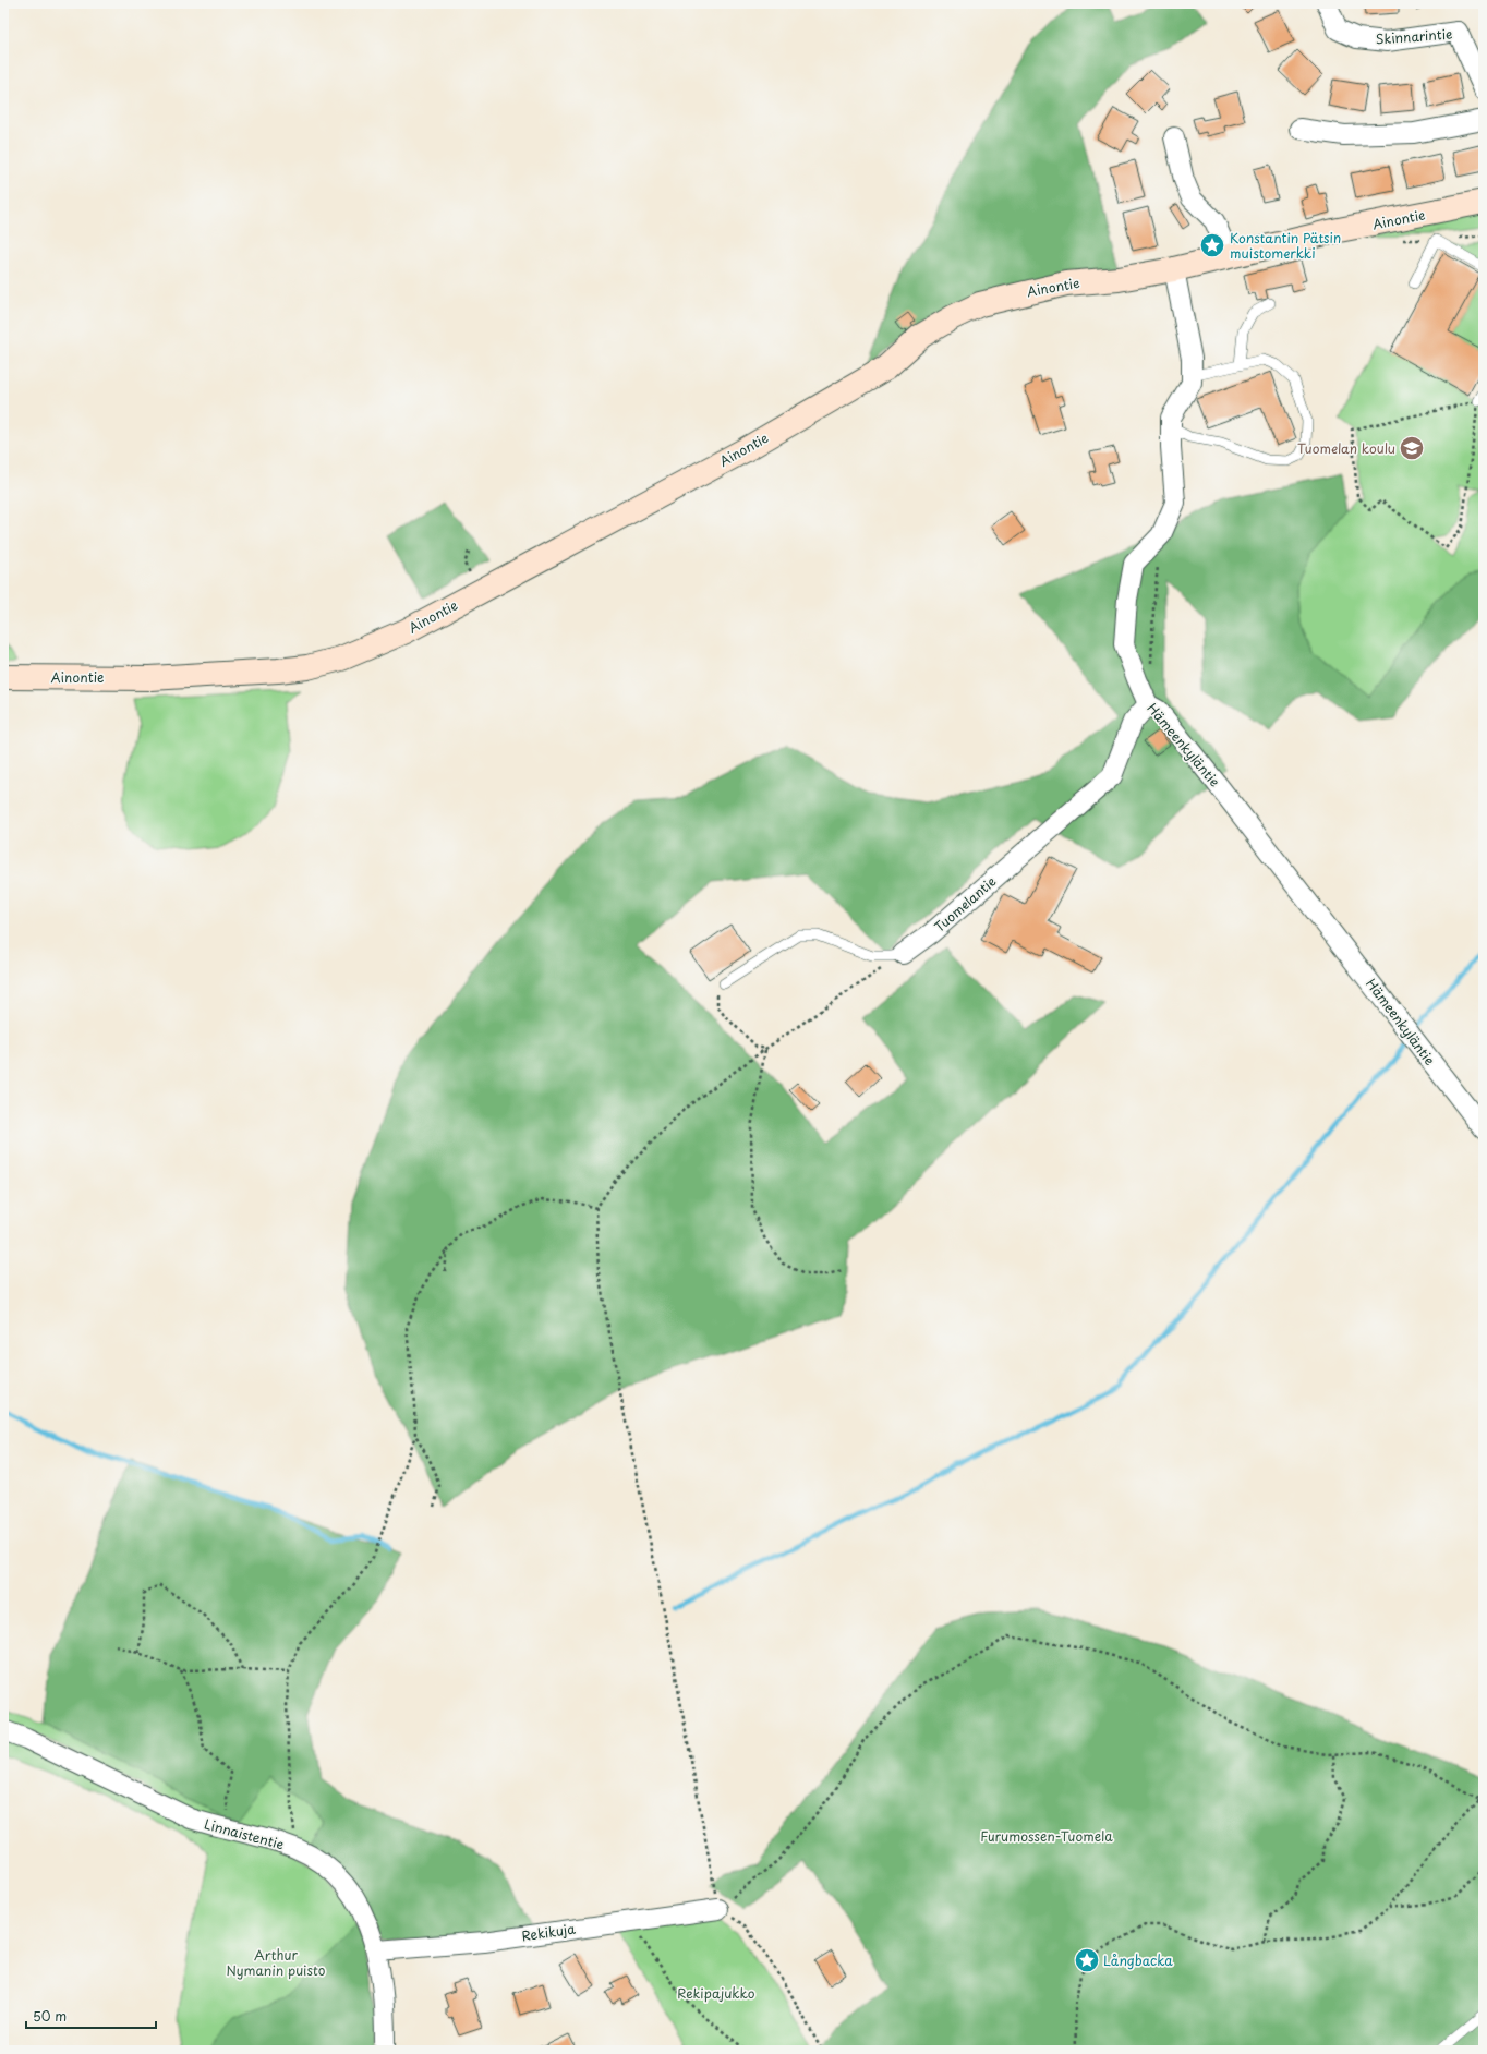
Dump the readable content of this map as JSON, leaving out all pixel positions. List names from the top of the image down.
{
  "streets": {
    "street": [
      "Skinnarintie",
      "Ainontie",
      "Hämeenkyläntie",
      "Tuomelantie",
      "Linnaistentie",
      "Rekikuja"
    ]
  },
  "crossings": [
    ["Ainontie", "Hämeenkyläntie"],
    ["Hämeenkyläntie", "Tuomelantie"],
    ["Linnaistentie", "Rekikuja"]
  ],
  "parks": ["Furumossen-Tuomela", "Arthur Nymanin puisto", "Rekipajukko"],
  "places": {
    "place": ["Konstantin Pätsin muistomerkki", "Långbacka"],
    "school or university": ["Tuomelan koulu"]
  },
  "scale_bar": "50 m"
}
